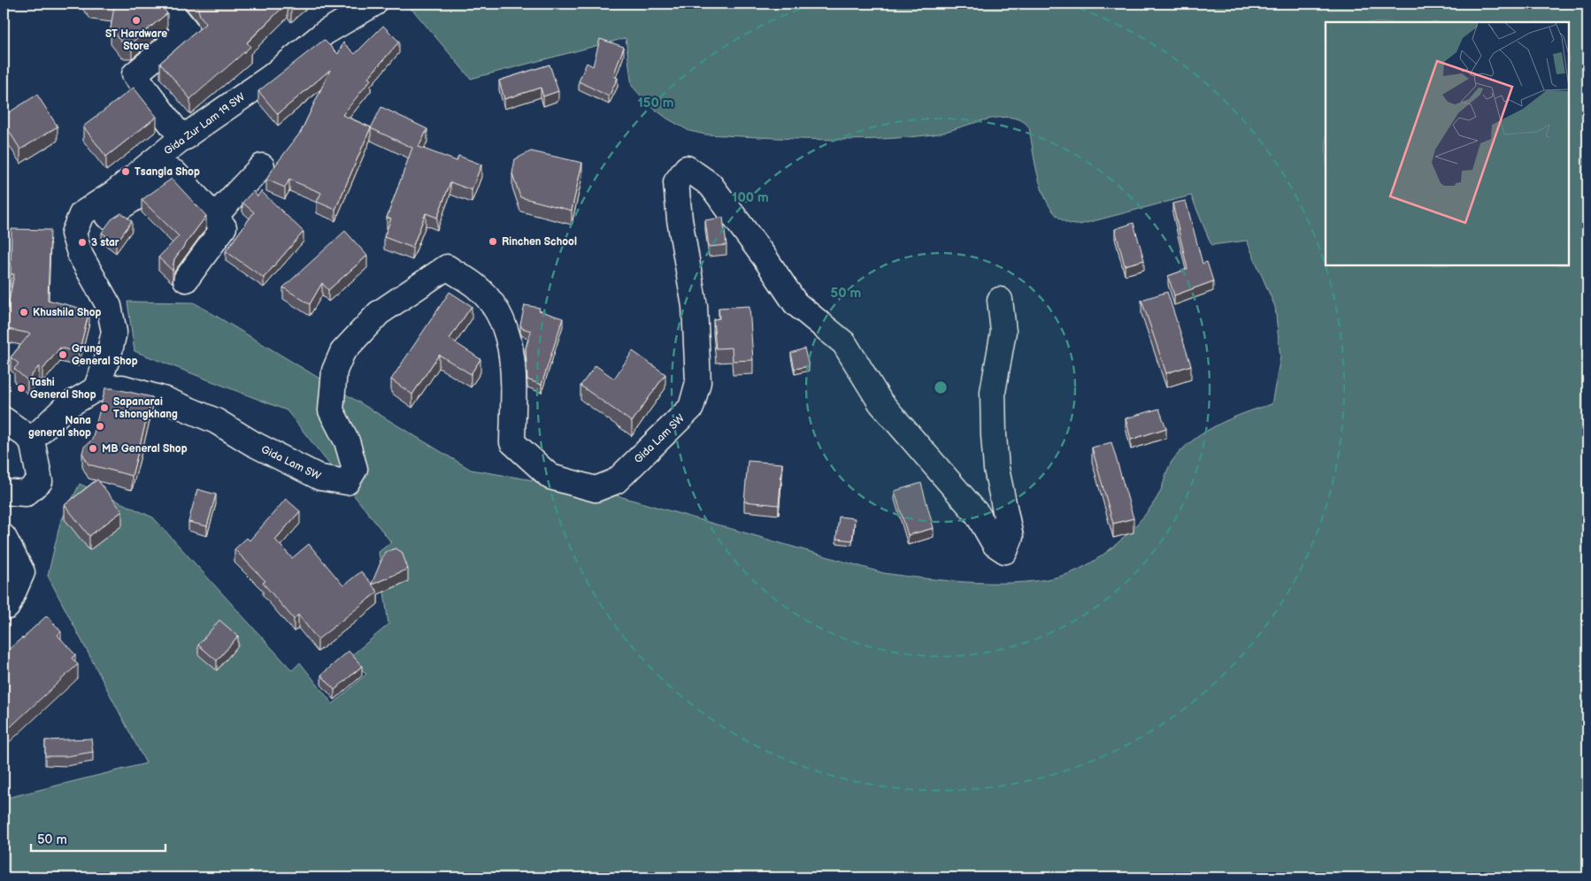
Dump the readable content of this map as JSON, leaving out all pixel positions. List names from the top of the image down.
{
  "streets": {
    "street": ["Gida Zur Lam 19 SW", "Gida Lam SW"]
  },
  "places": [
    "ST Hardware Store",
    "Tsangla Shop",
    "Rinchen School",
    "3 star",
    "Khushila Shop",
    "Grung General Shop",
    "Tashi General Shop",
    "Sapanarai Tshongkhang",
    "Nana general shop",
    "MB General Shop"
  ],
  "scale_bar": "50 m",
  "rings": ["150 m", "100 m", "50 m"]
}
